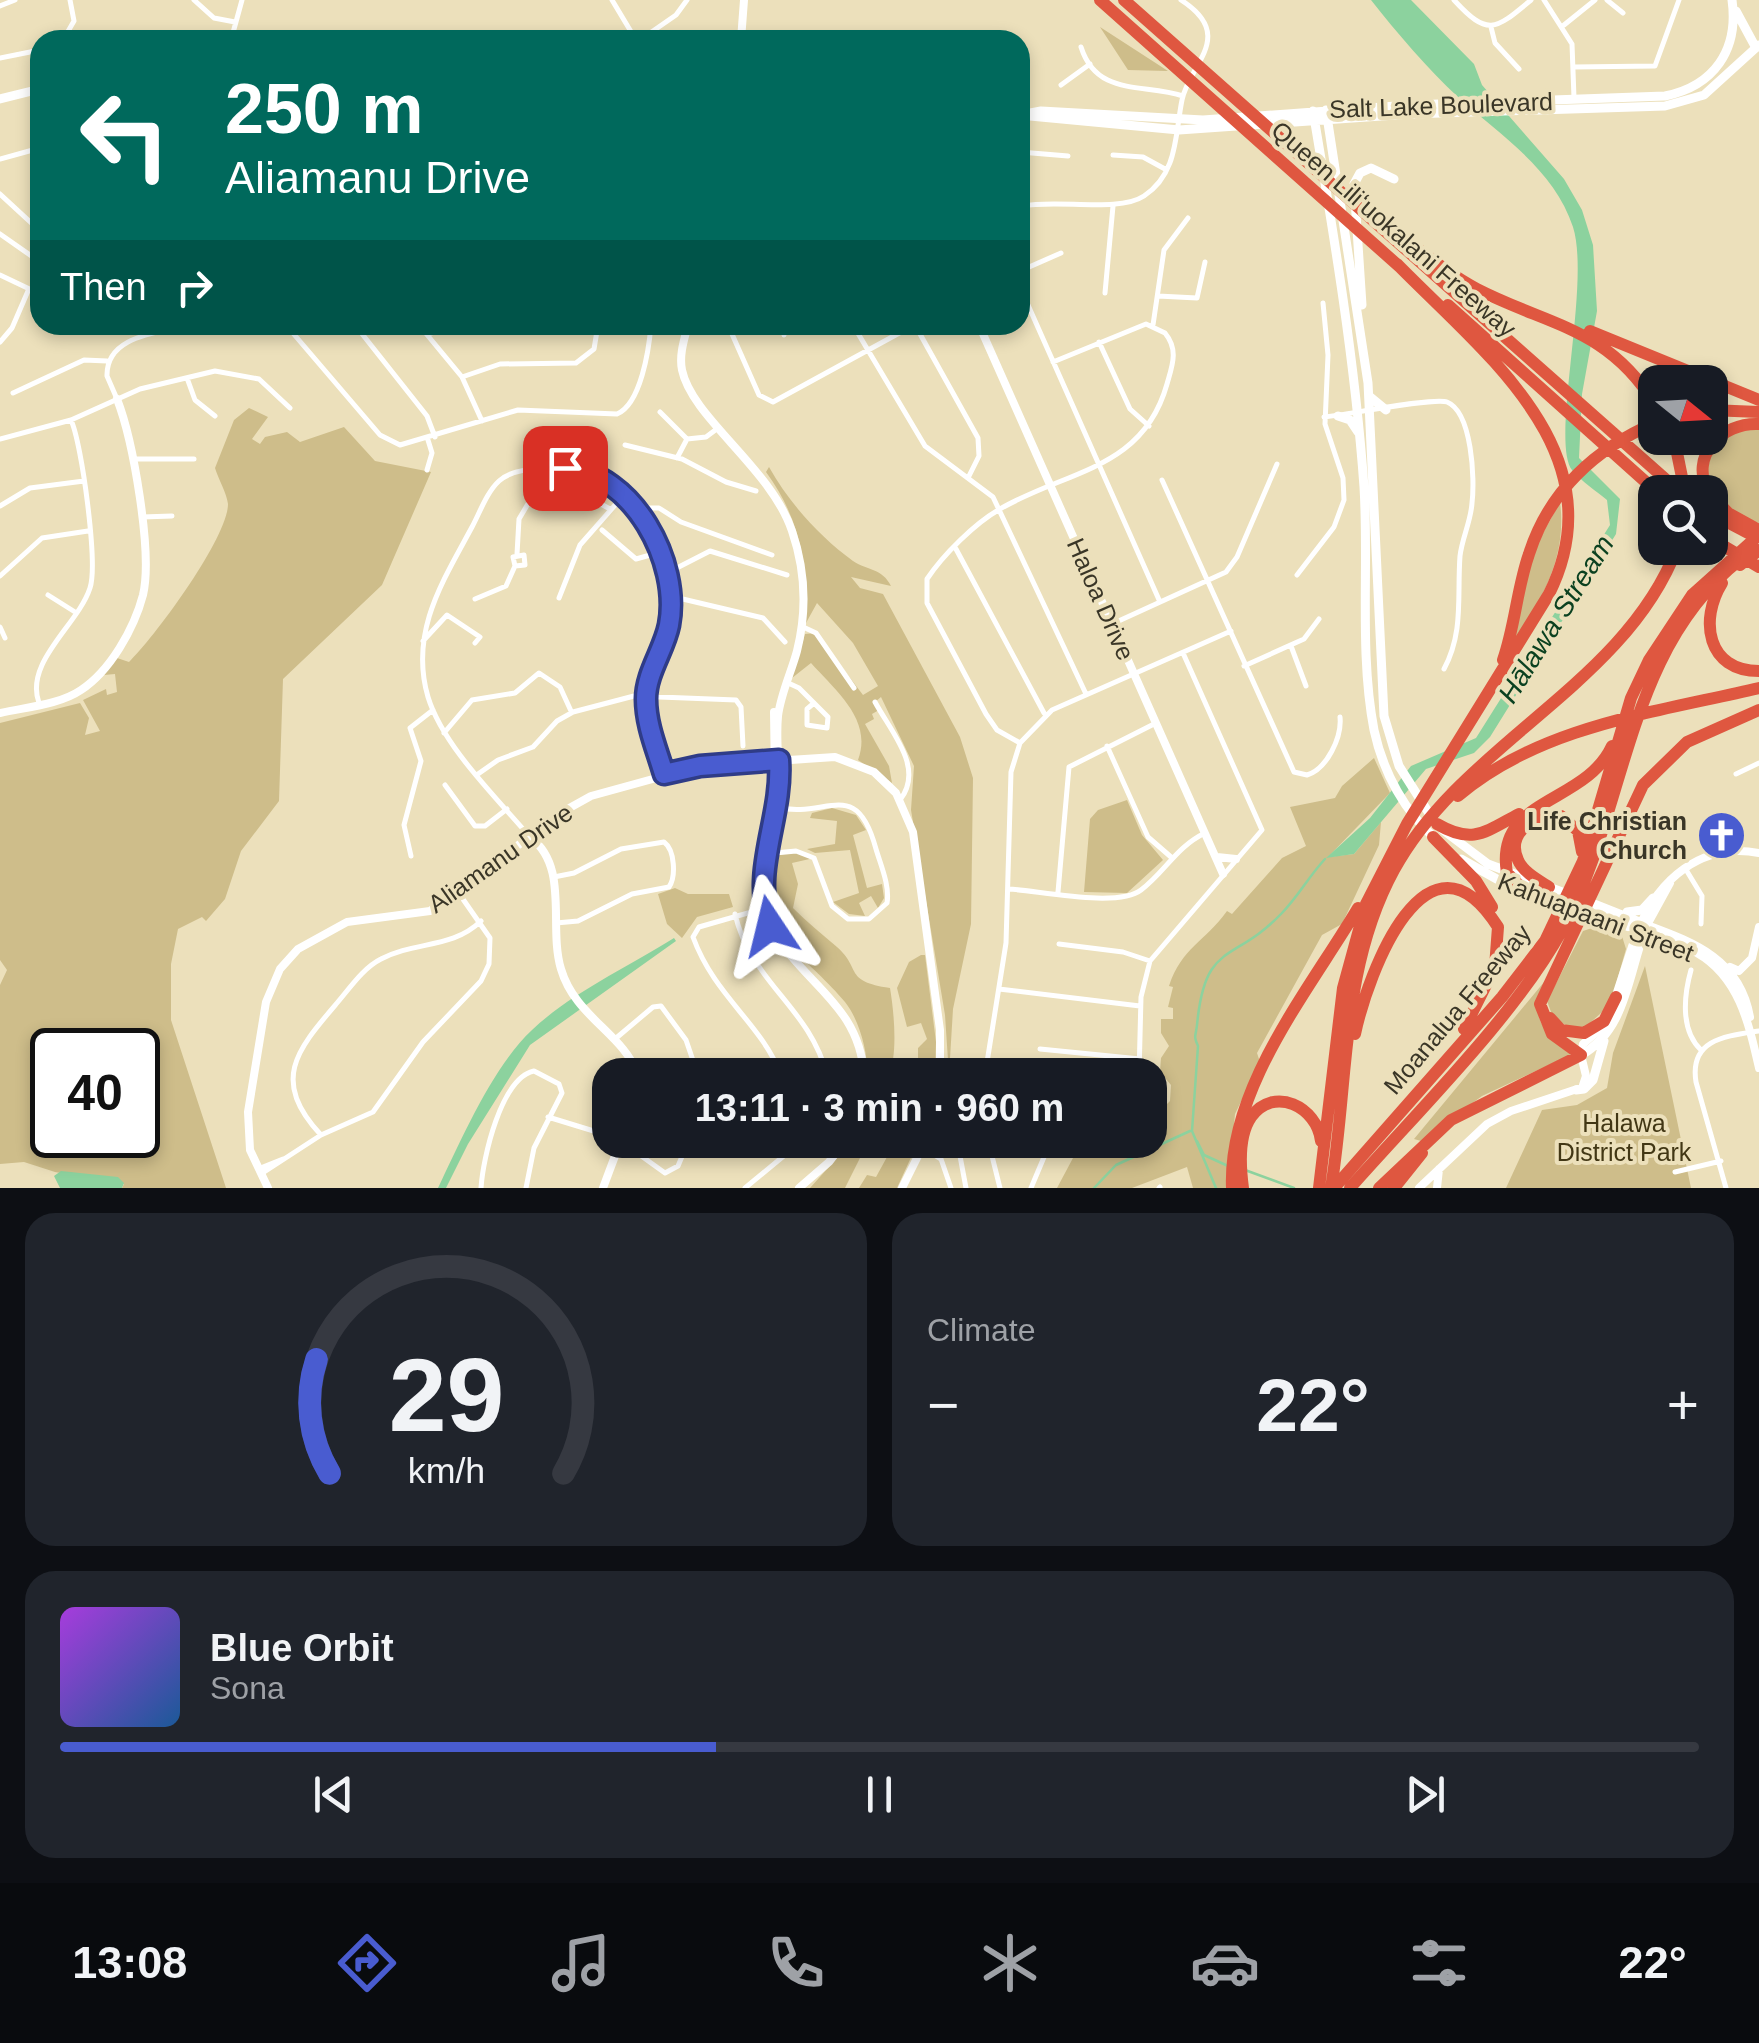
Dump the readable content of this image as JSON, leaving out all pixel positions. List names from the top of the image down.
{
  "streets": {
    "highway": ["Queen Liliʻuokalani Freeway", "Moanalua Freeway"],
    "main road": ["Salt Lake Boulevard", "Kahuapaani Street"],
    "street": ["Haloa Drive", "Aliamanu Drive"]
  },
  "crossings": [
    ["Salt Lake Boulevard", "Kahuapaani Street"]
  ],
  "water": ["Hālawa Stream"],
  "parks": ["Halawa District Park"],
  "places": {
    "church": ["Life Christian Church"]
  },
  "north": "right",
  "page": {
    "turn": ["250 m", "Aliamanu Drive"],
    "then": "Then",
    "limit": "40",
    "trip": "13:11 · 3 min · 960 m",
    "tile": "Climate",
    "heat": ["−", "22°", "+"],
    "song": ["Blue Orbit", "Sona"],
    "tabs": ["13:08", "22°"],
    "gauge": ["29", "km/h"]
  }
}
